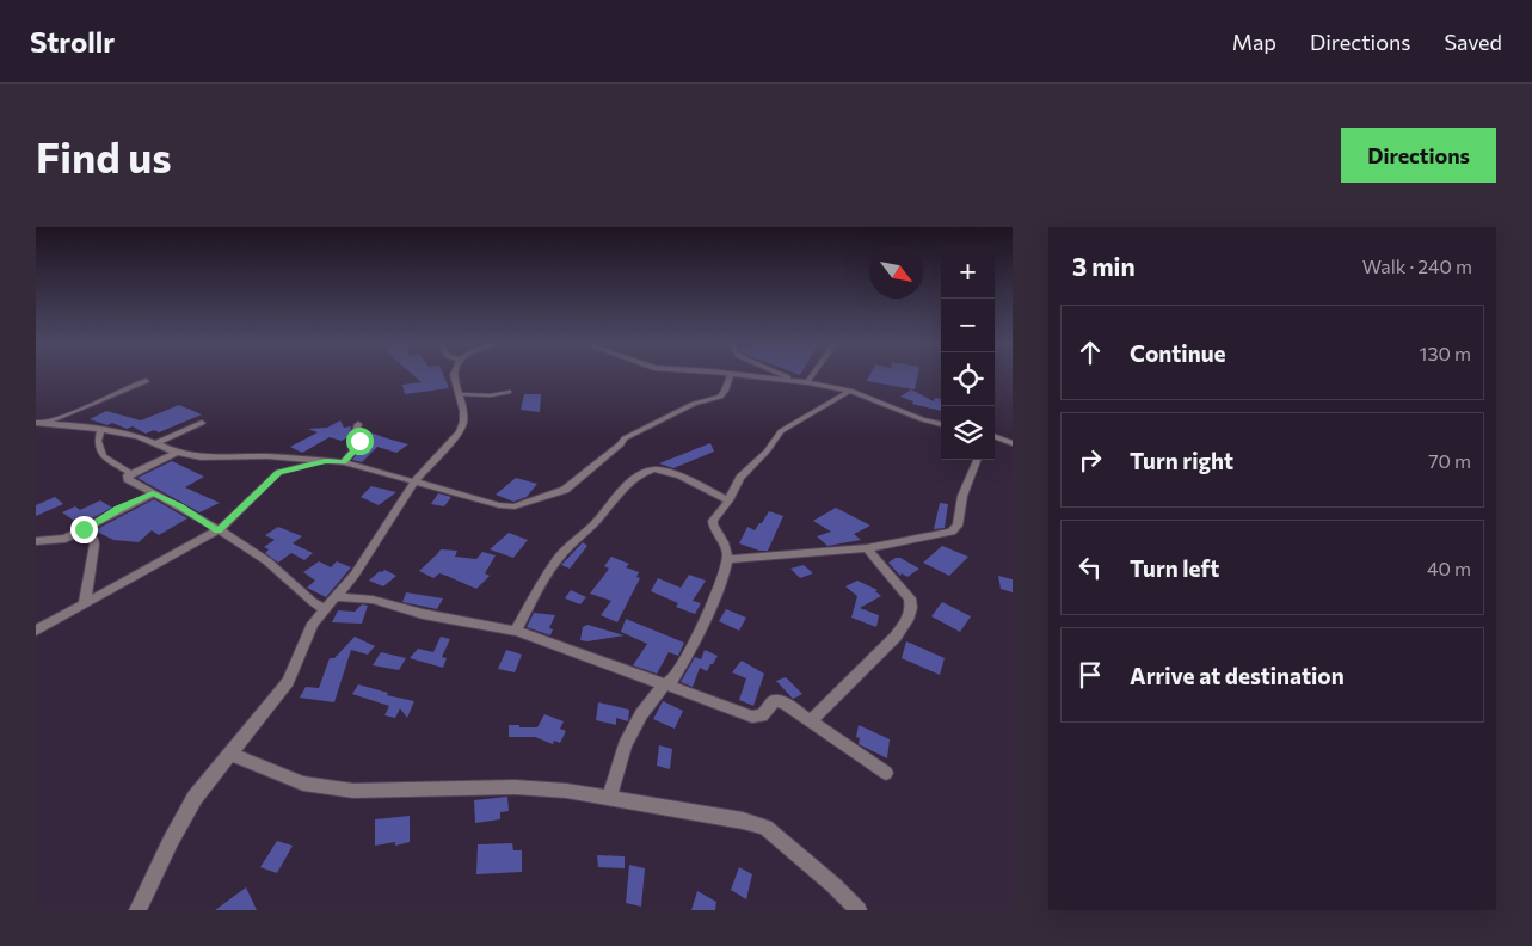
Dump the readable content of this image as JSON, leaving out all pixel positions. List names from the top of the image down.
{
  "north": "bottom right",
  "page": {
    "header": "Strollr",
    "nav": ["Map", "Directions", "Saved"],
    "buttons": "Directions",
    "title": "Find us",
    "heading": ["3 min", "Walk · 240 m"],
    "map_buttons": ["+", "−"],
    "list": [
      ["Continue", "130 m"],
      ["Turn right", "70 m"],
      ["Turn left", "40 m"],
      "Arrive at destination"
    ]
  }
}
